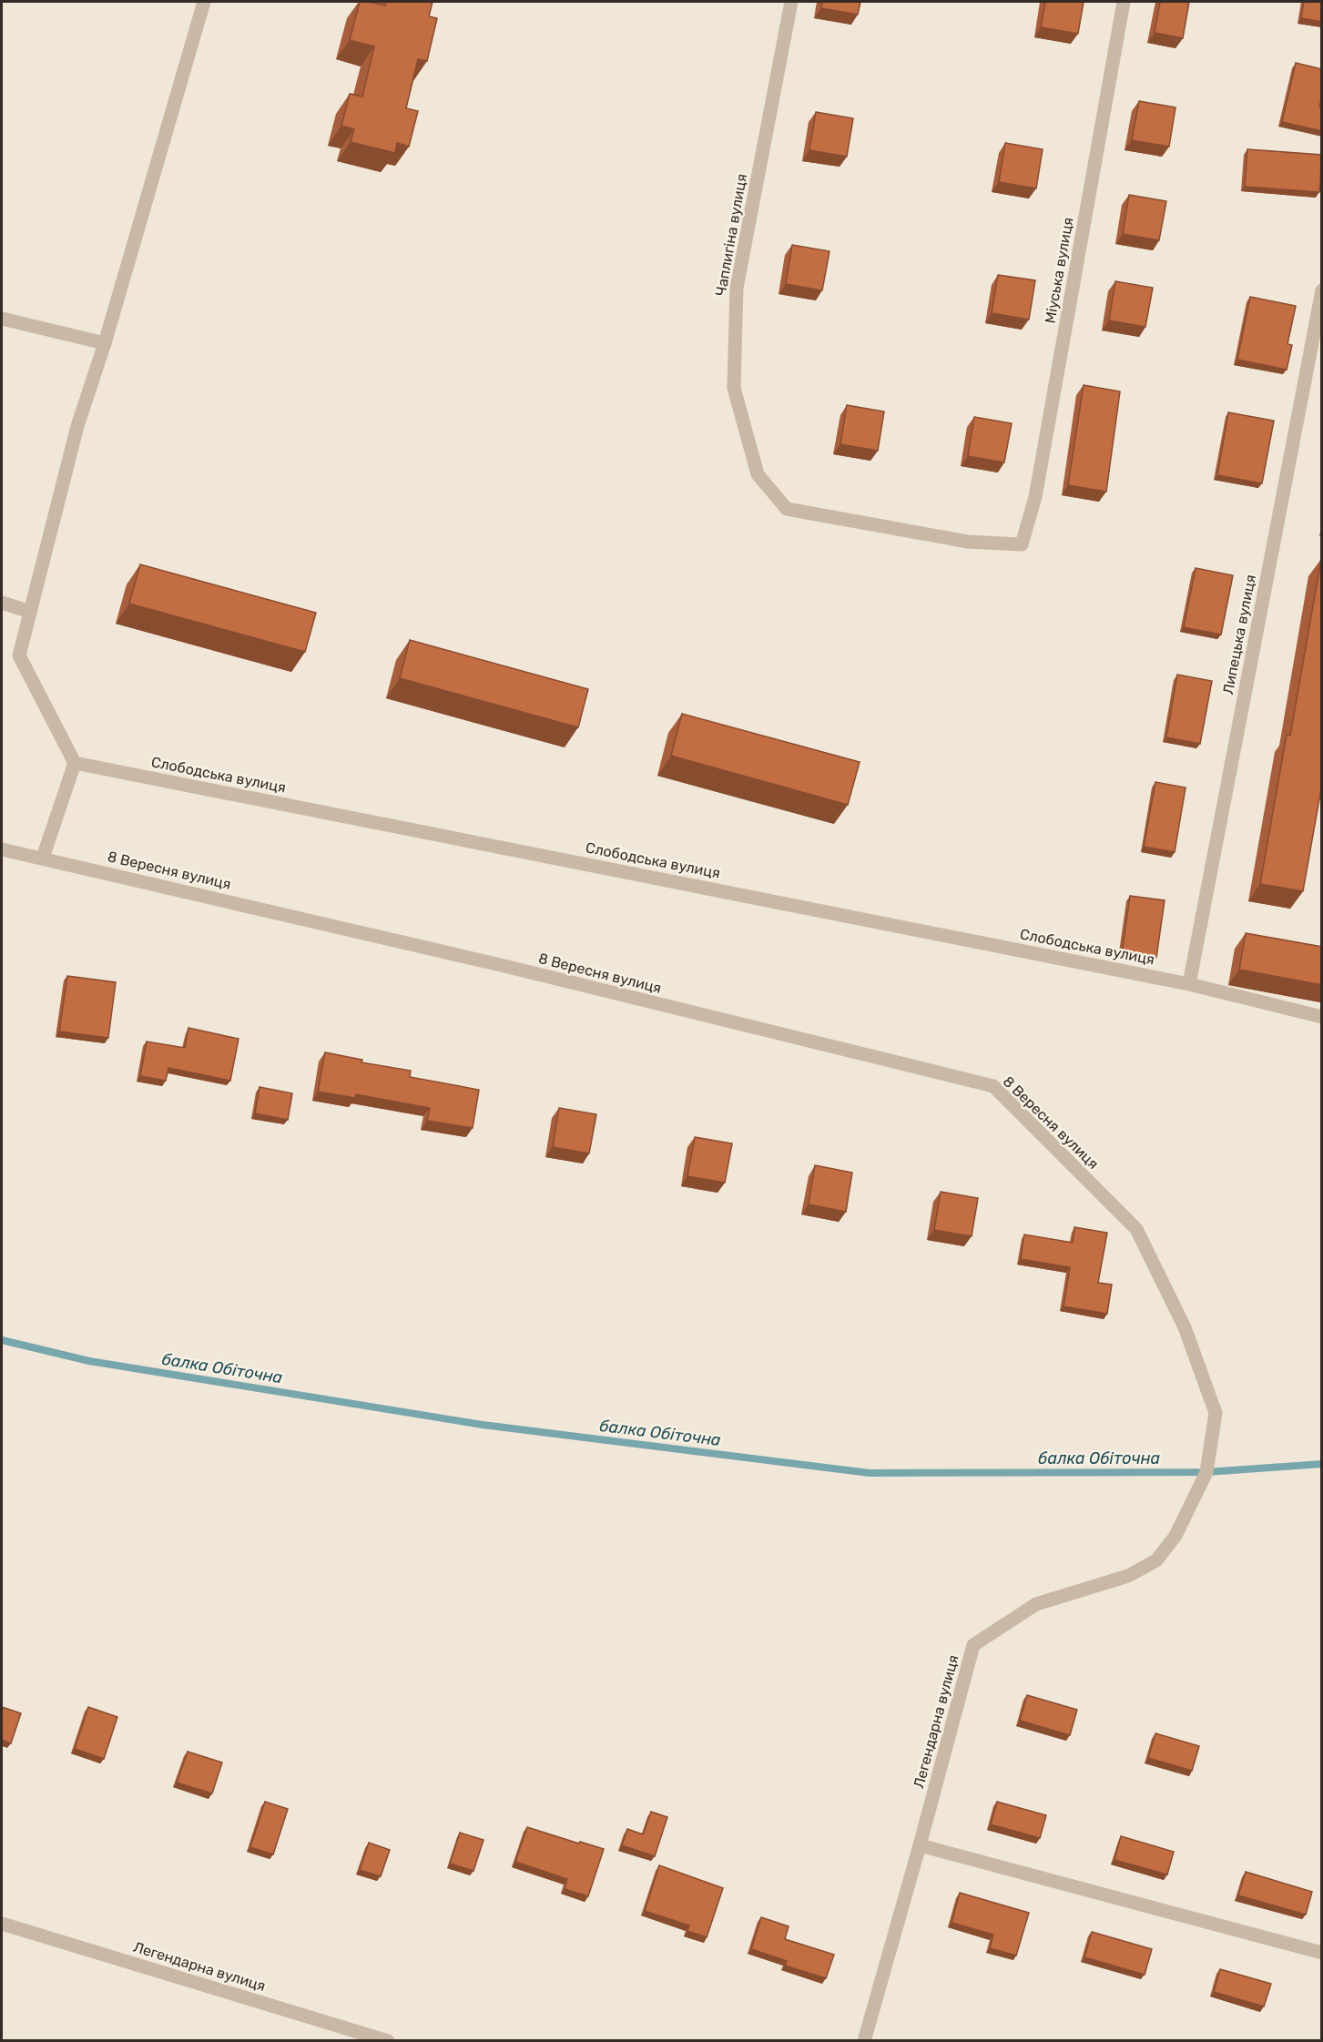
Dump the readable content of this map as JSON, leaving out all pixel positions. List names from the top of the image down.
{
  "streets": {
    "street": [
      "Чаплигіна вулиця",
      "Міуська вулиця",
      "Липецька вулиця",
      "Слободська вулиця",
      "8 Вересня вулиця",
      "Легендарна вулиця"
    ]
  },
  "crossings": [
    ["Чаплигіна вулиця", "Міуська вулиця"],
    ["Липецька вулиця", "Слободська вулиця"],
    ["8 Вересня вулиця", "Легендарна вулиця"]
  ],
  "water": ["балка Обіточна"]
}
